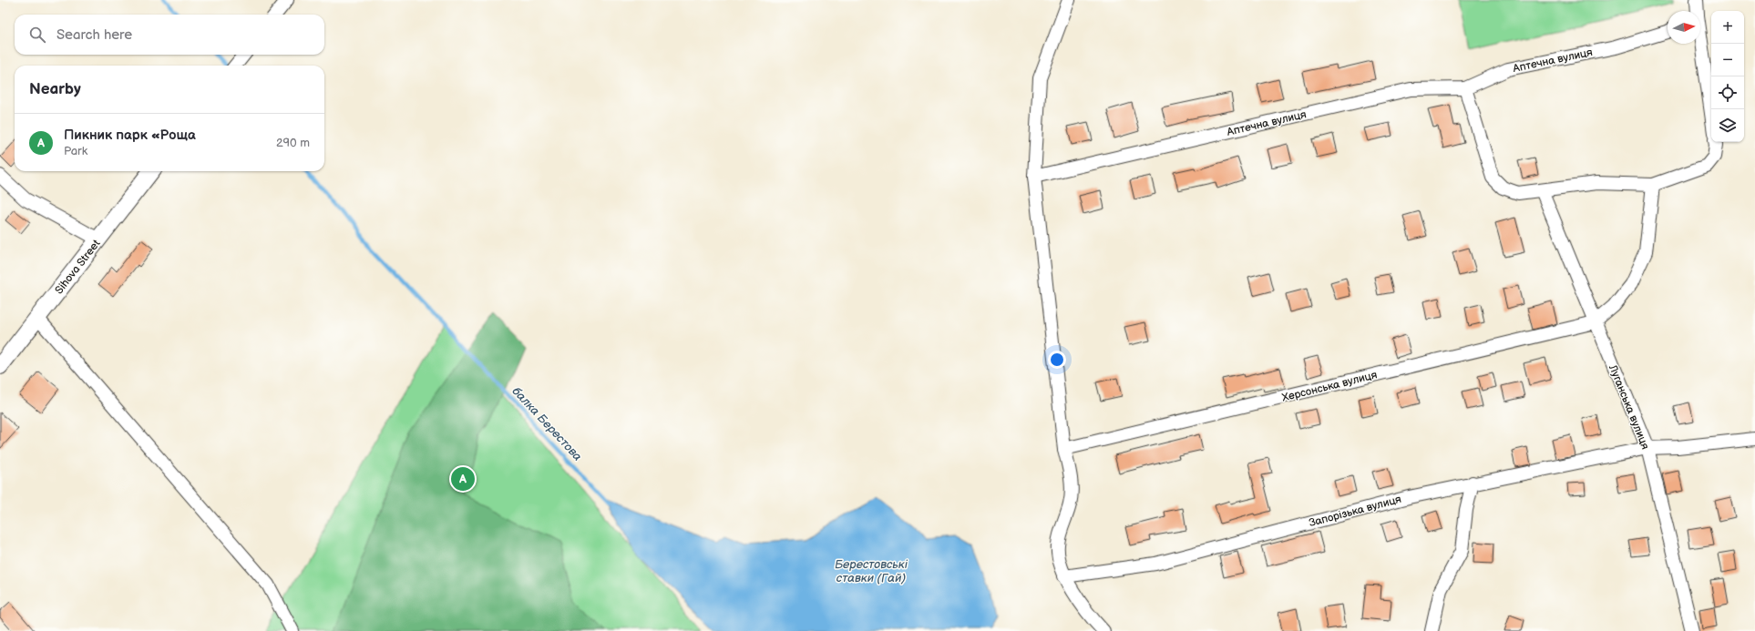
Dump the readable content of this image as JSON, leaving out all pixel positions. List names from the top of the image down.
{
  "streets": {
    "street": [
      "Аптечна вулиця",
      "Sihova Street",
      "Херсонська вулиця",
      "Луганська вулиця",
      "Запорізька вулиця"
    ]
  },
  "crossings": [
    ["Херсонська вулиця", "Луганська вулиця"],
    ["Луганська вулиця", "Запорізька вулиця"]
  ],
  "water": ["балка Берестова", "Берестовські ставки (Гай)"],
  "north": "right",
  "page": {
    "map_buttons": ["+", "−"],
    "search": "Search here",
    "heading": "Nearby",
    "list": [
      {
        "mark": "A",
        "name": "Пикник парк «Роща",
        "note": "Park",
        "value": "290 m"
      }
    ],
    "pins": "A"
  }
}
